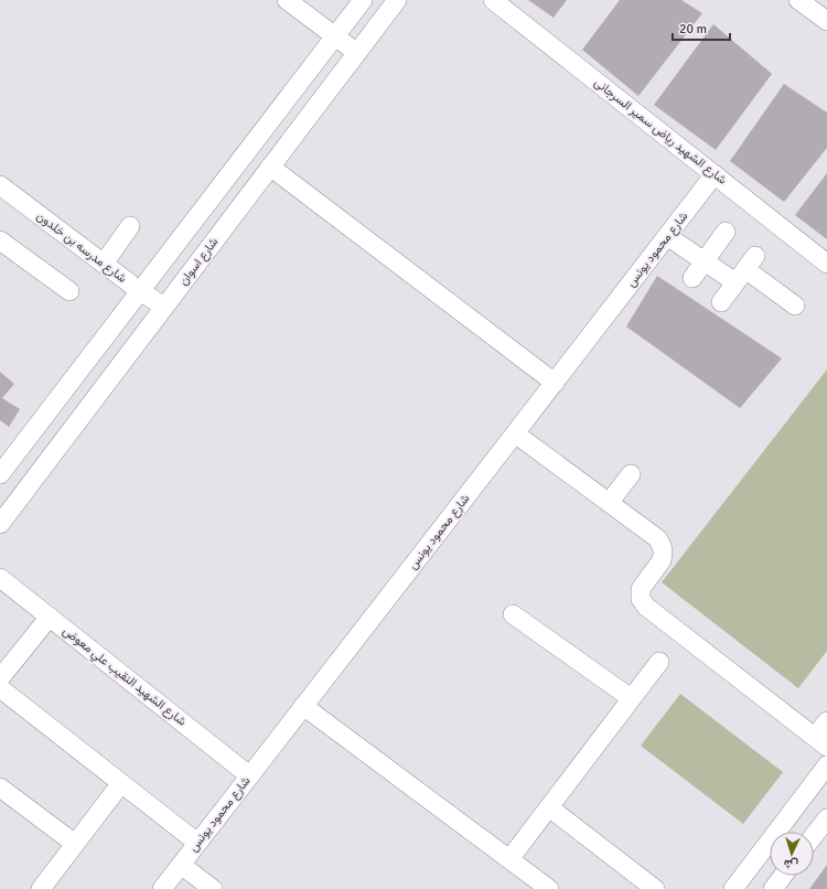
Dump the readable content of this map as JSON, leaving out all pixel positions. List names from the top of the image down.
{
  "streets": {
    "street": [
      "شارع الشهيد رياض سمير السرجانى",
      "شارع مدرسه بن خلدون",
      "شارع محمود يونس",
      "شارع اسوان",
      "شارع الشهيد النقيب علي معوض"
    ]
  },
  "crossings": [
    ["شارع الشهيد رياض سمير السرجانى", "شارع محمود يونس"],
    ["شارع مدرسه بن خلدون", "شارع اسوان"],
    ["شارع محمود يونس", "شارع الشهيد النقيب علي معوض"]
  ],
  "scale_bar": "20 m",
  "north": "bottom"
}
